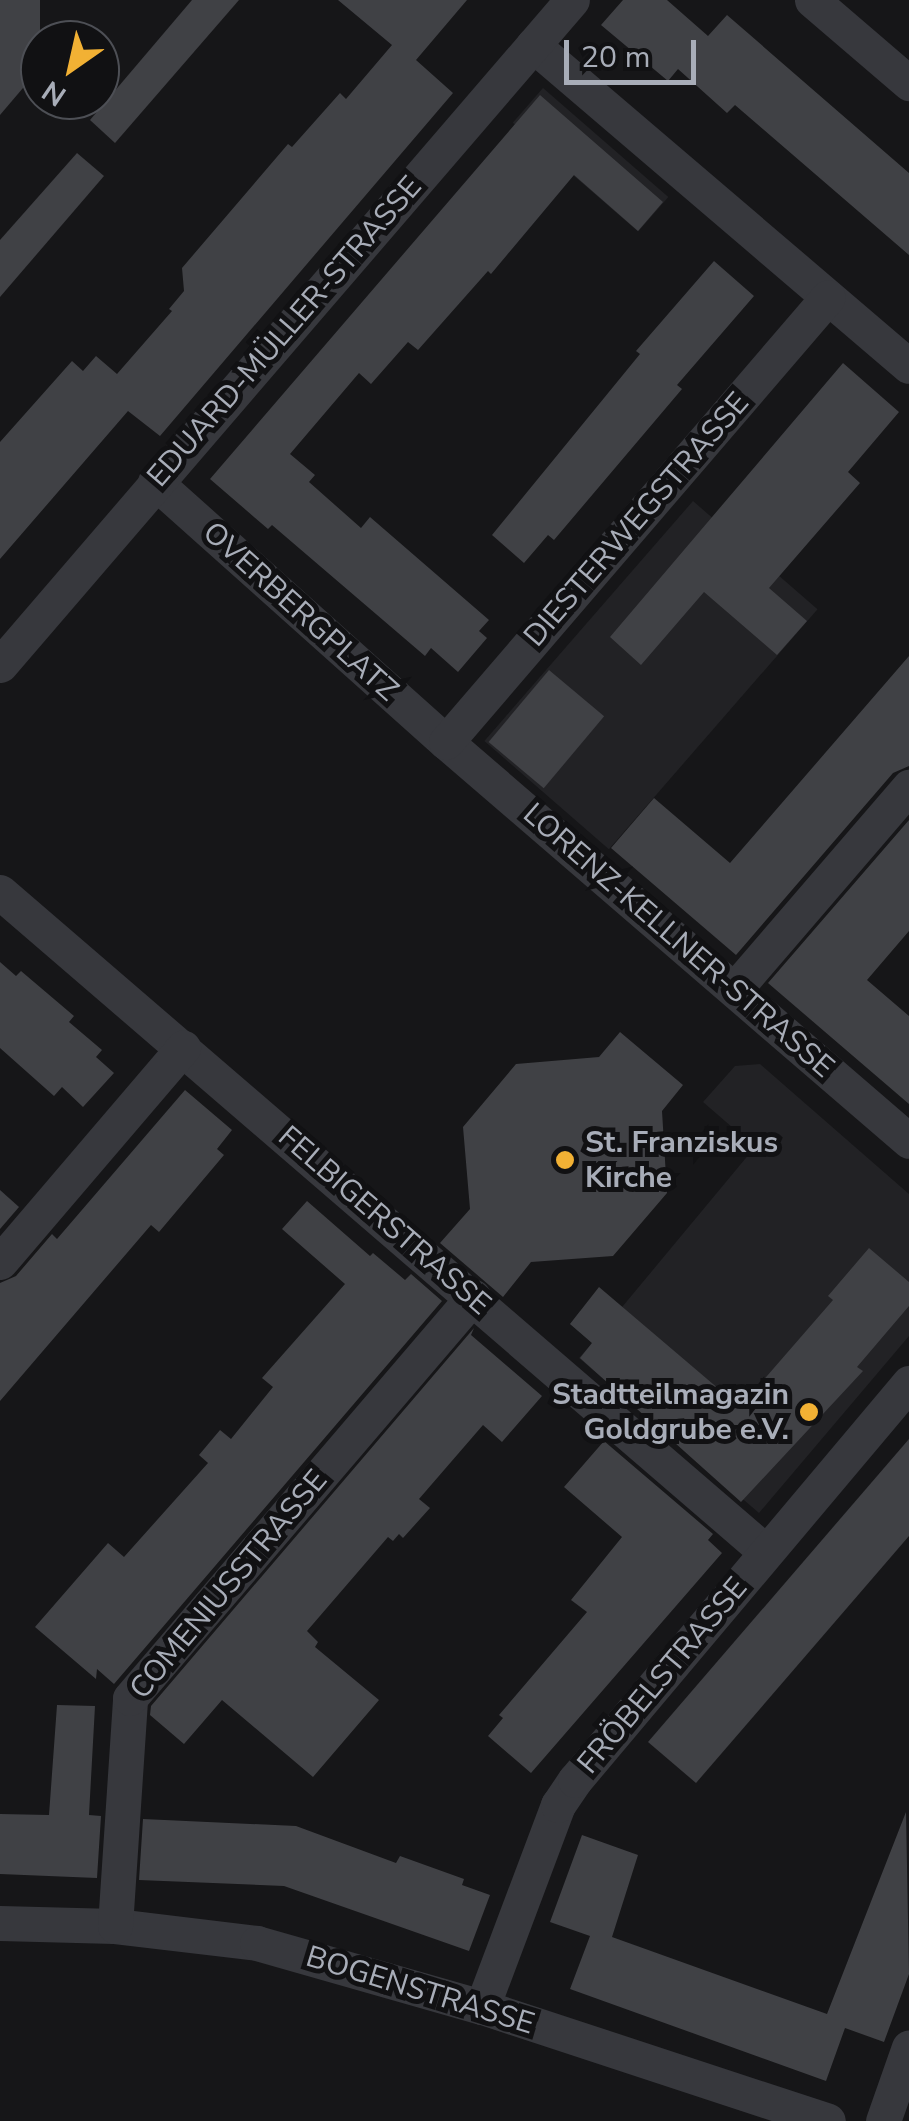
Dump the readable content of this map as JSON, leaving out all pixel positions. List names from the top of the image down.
{
  "streets": {
    "street": [
      "EDUARD-MÜLLER-STRASSE",
      "DIESTERWEGSTRASSE",
      "OVERBERGPLATZ",
      "LORENZ-KELLNER-STRASSE",
      "FELBIGERSTRASSE",
      "COMENIUSSTRASSE",
      "FRÖBELSTRASSE",
      "BOGENSTRASSE"
    ]
  },
  "crossings": [
    ["EDUARD-MÜLLER-STRASSE", "OVERBERGPLATZ"],
    ["DIESTERWEGSTRASSE", "OVERBERGPLATZ"],
    ["DIESTERWEGSTRASSE", "LORENZ-KELLNER-STRASSE"],
    ["OVERBERGPLATZ", "LORENZ-KELLNER-STRASSE"],
    ["FELBIGERSTRASSE", "COMENIUSSTRASSE"],
    ["FELBIGERSTRASSE", "FRÖBELSTRASSE"],
    ["COMENIUSSTRASSE", "BOGENSTRASSE"],
    ["FRÖBELSTRASSE", "BOGENSTRASSE"]
  ],
  "places": ["St. Franziskus Kirche", "Stadtteilmagazin Goldgrube e.V."],
  "scale_bar": "20 m",
  "north": "bottom left"
}
